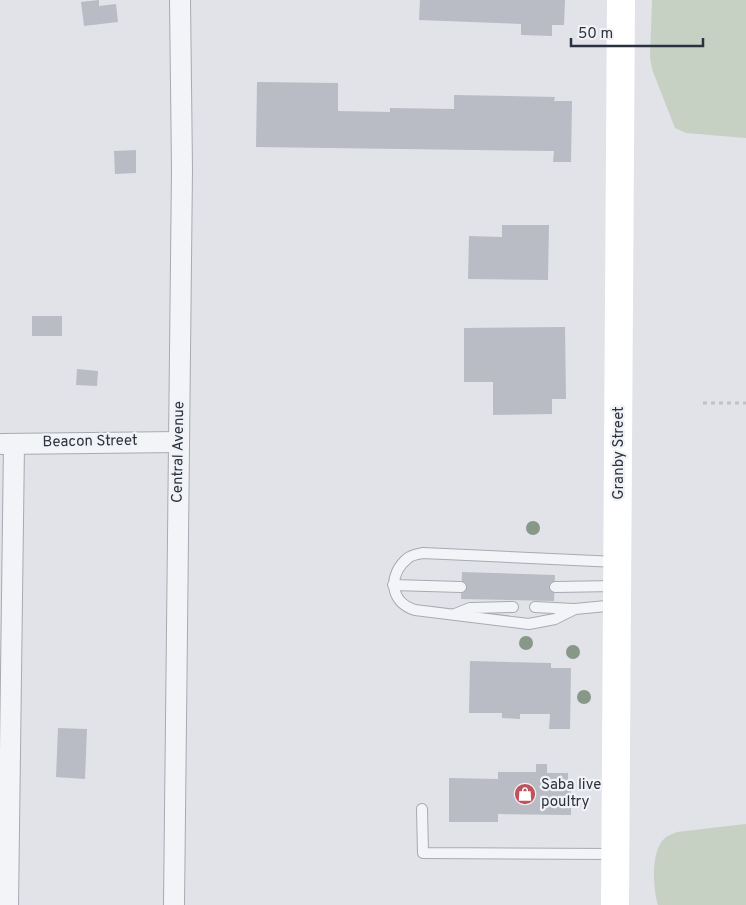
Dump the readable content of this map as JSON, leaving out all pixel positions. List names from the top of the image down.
{
  "streets": {
    "main road": ["Granby Street"],
    "street": ["Beacon Street", "Central Avenue"]
  },
  "crossings": [
    ["Beacon Street", "Central Avenue"]
  ],
  "places": {
    "shop": ["Saba live poultry"]
  },
  "scale_bar": "50 m"
}
